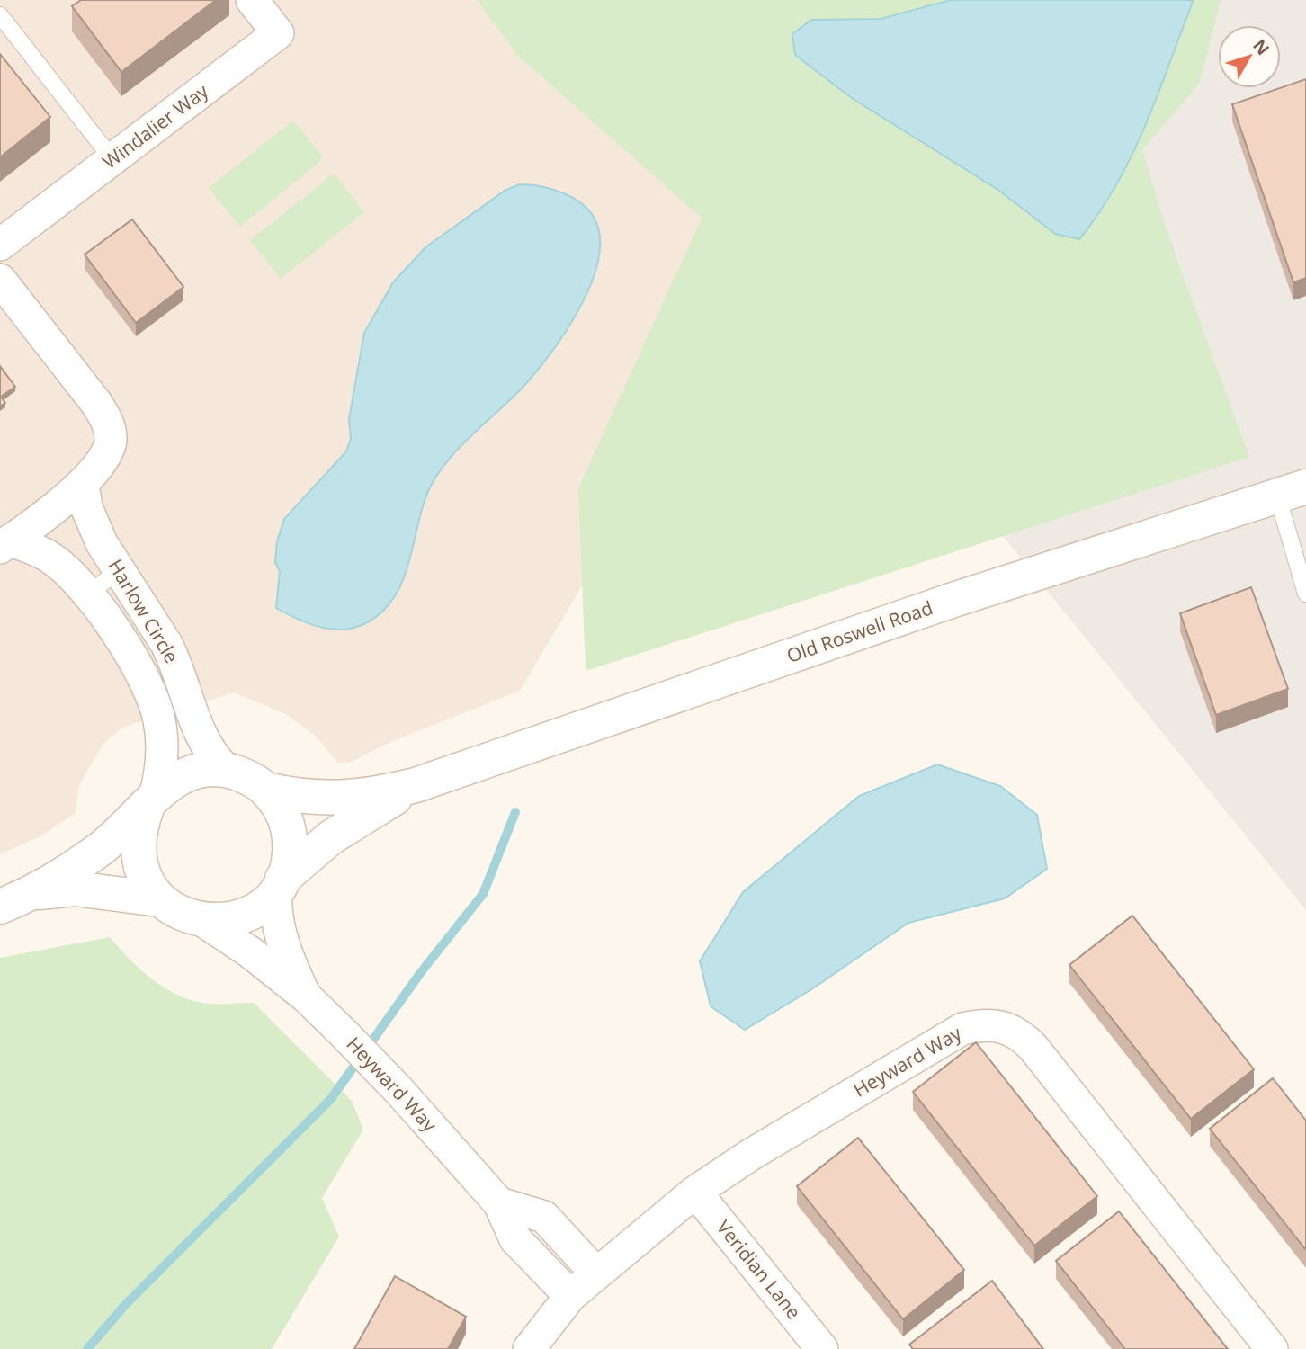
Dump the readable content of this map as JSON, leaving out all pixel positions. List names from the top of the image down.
{
  "streets": {
    "street": [
      "Windalier Way",
      "Harlow Circle",
      "Old Roswell Road",
      "Heyward Way",
      "Veridian Lane"
    ]
  },
  "crossings": [
    ["Harlow Circle", "Old Roswell Road"],
    ["Harlow Circle", "Heyward Way"],
    ["Old Roswell Road", "Heyward Way"],
    ["Heyward Way", "Veridian Lane"]
  ],
  "north": "top right"
}
